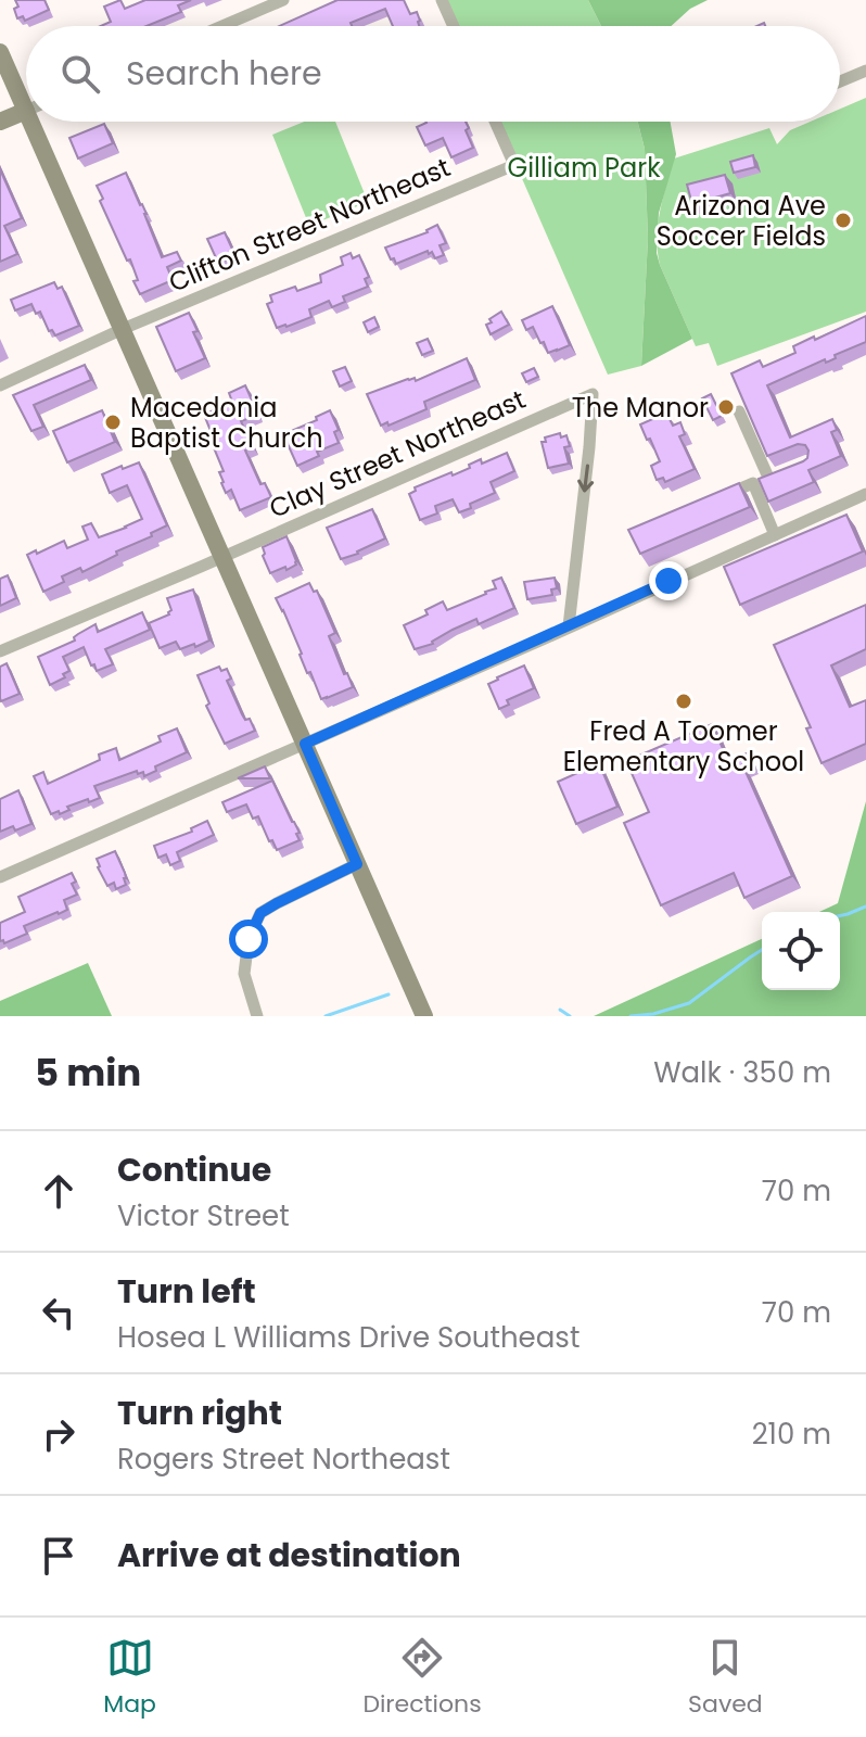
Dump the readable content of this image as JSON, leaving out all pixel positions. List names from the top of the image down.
{
  "streets": {
    "street": ["Clifton Street Northeast", "Clay Street Northeast"]
  },
  "parks": ["Gilliam Park"],
  "places": [
    "Arizona Ave Soccer Fields",
    "The Manor",
    "Macedonia Baptist Church",
    "Fred A Toomer Elementary School"
  ],
  "page": {
    "search": "Search here",
    "heading": ["5 min", "Walk · 350 m"],
    "list": [
      ["Continue", "Victor Street", "70 m"],
      ["Turn left", "Hosea L Williams Drive Southeast", "70 m"],
      ["Turn right", "Rogers Street Northeast", "210 m"],
      "Arrive at destination"
    ],
    "nav": ["Map", "Directions", "Saved"]
  }
}
